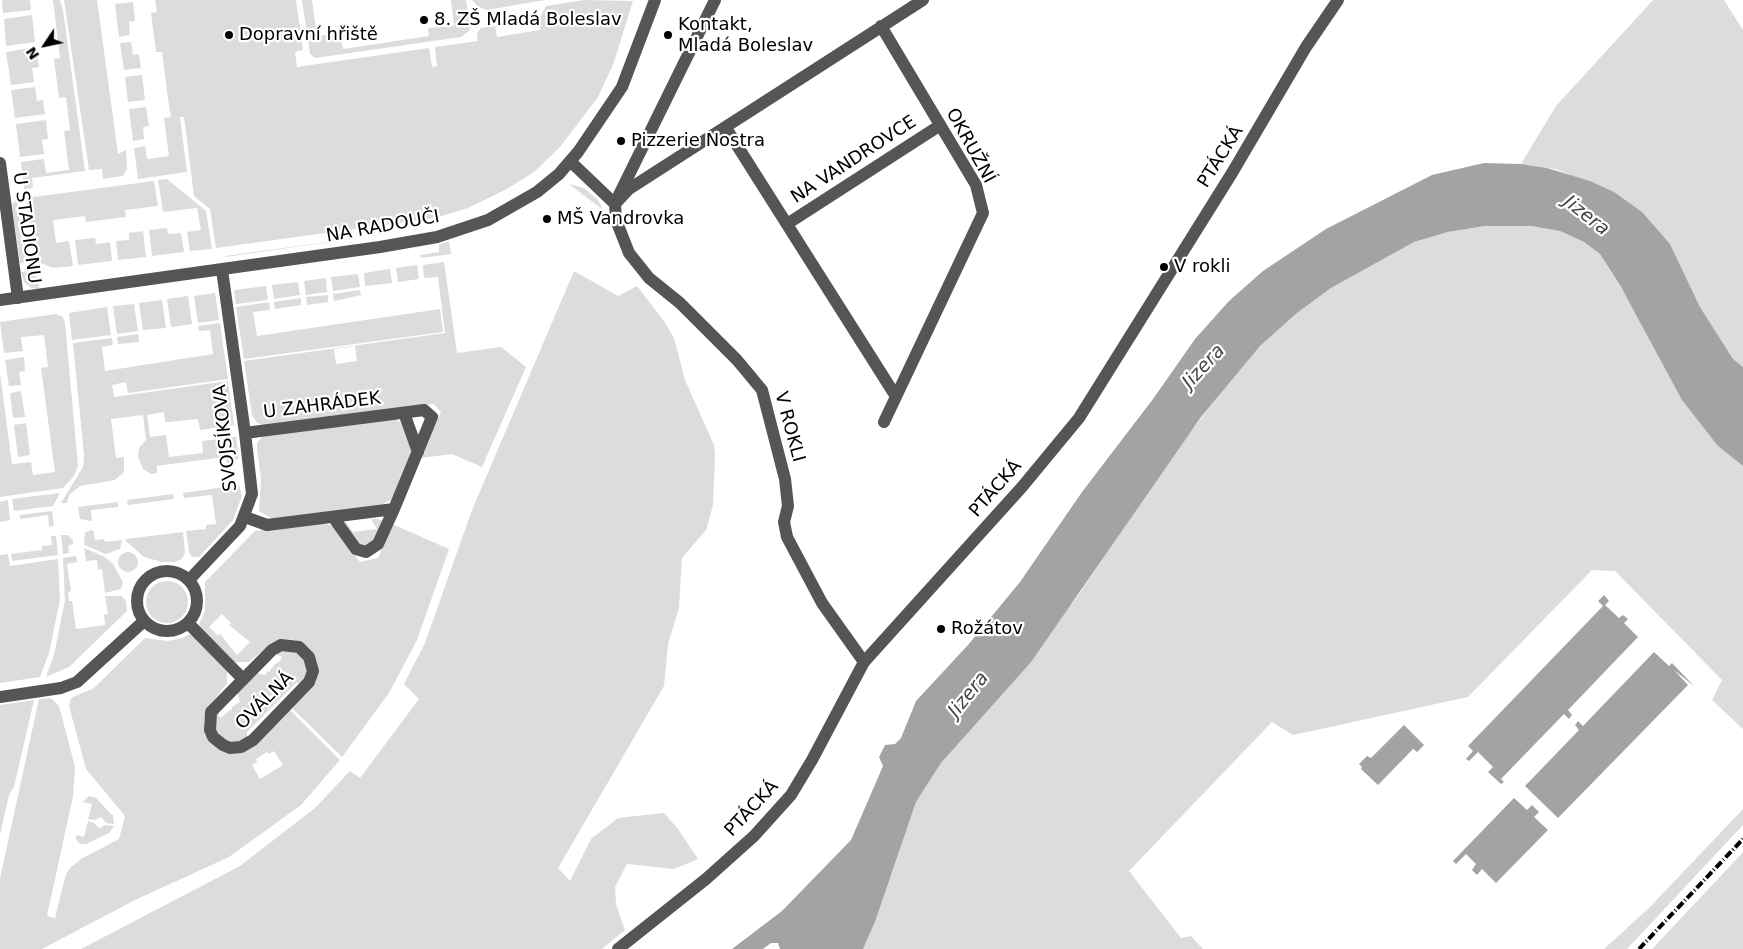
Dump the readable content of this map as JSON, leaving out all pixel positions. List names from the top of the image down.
{
  "streets": {
    "street": [
      "OKRUŽNÍ",
      "PTÁCKÁ",
      "NA VANDROVCE",
      "NA RADOUČI",
      "U STADIONU",
      "U ZAHRÁDEK",
      "V ROKLI",
      "SVOJSÍKOVA",
      "OVÁLNÁ"
    ]
  },
  "crossings": [
    ["OKRUŽNÍ", "NA VANDROVCE"],
    ["PTÁCKÁ", "V ROKLI"],
    ["NA RADOUČI", "U STADIONU"],
    ["NA RADOUČI", "SVOJSÍKOVA"],
    ["U ZAHRÁDEK", "SVOJSÍKOVA"],
    ["SVOJSÍKOVA", "OVÁLNÁ"]
  ],
  "water": ["Jizera"],
  "places": [
    "8. ZŠ Mladá Boleslav",
    "Dopravní hřiště",
    "Kontakt, Mladá Boleslav",
    "Pizzerie Nostra",
    "MŠ Vandrovka",
    "V rokli",
    "Rožátov"
  ],
  "north": "bottom left"
}
